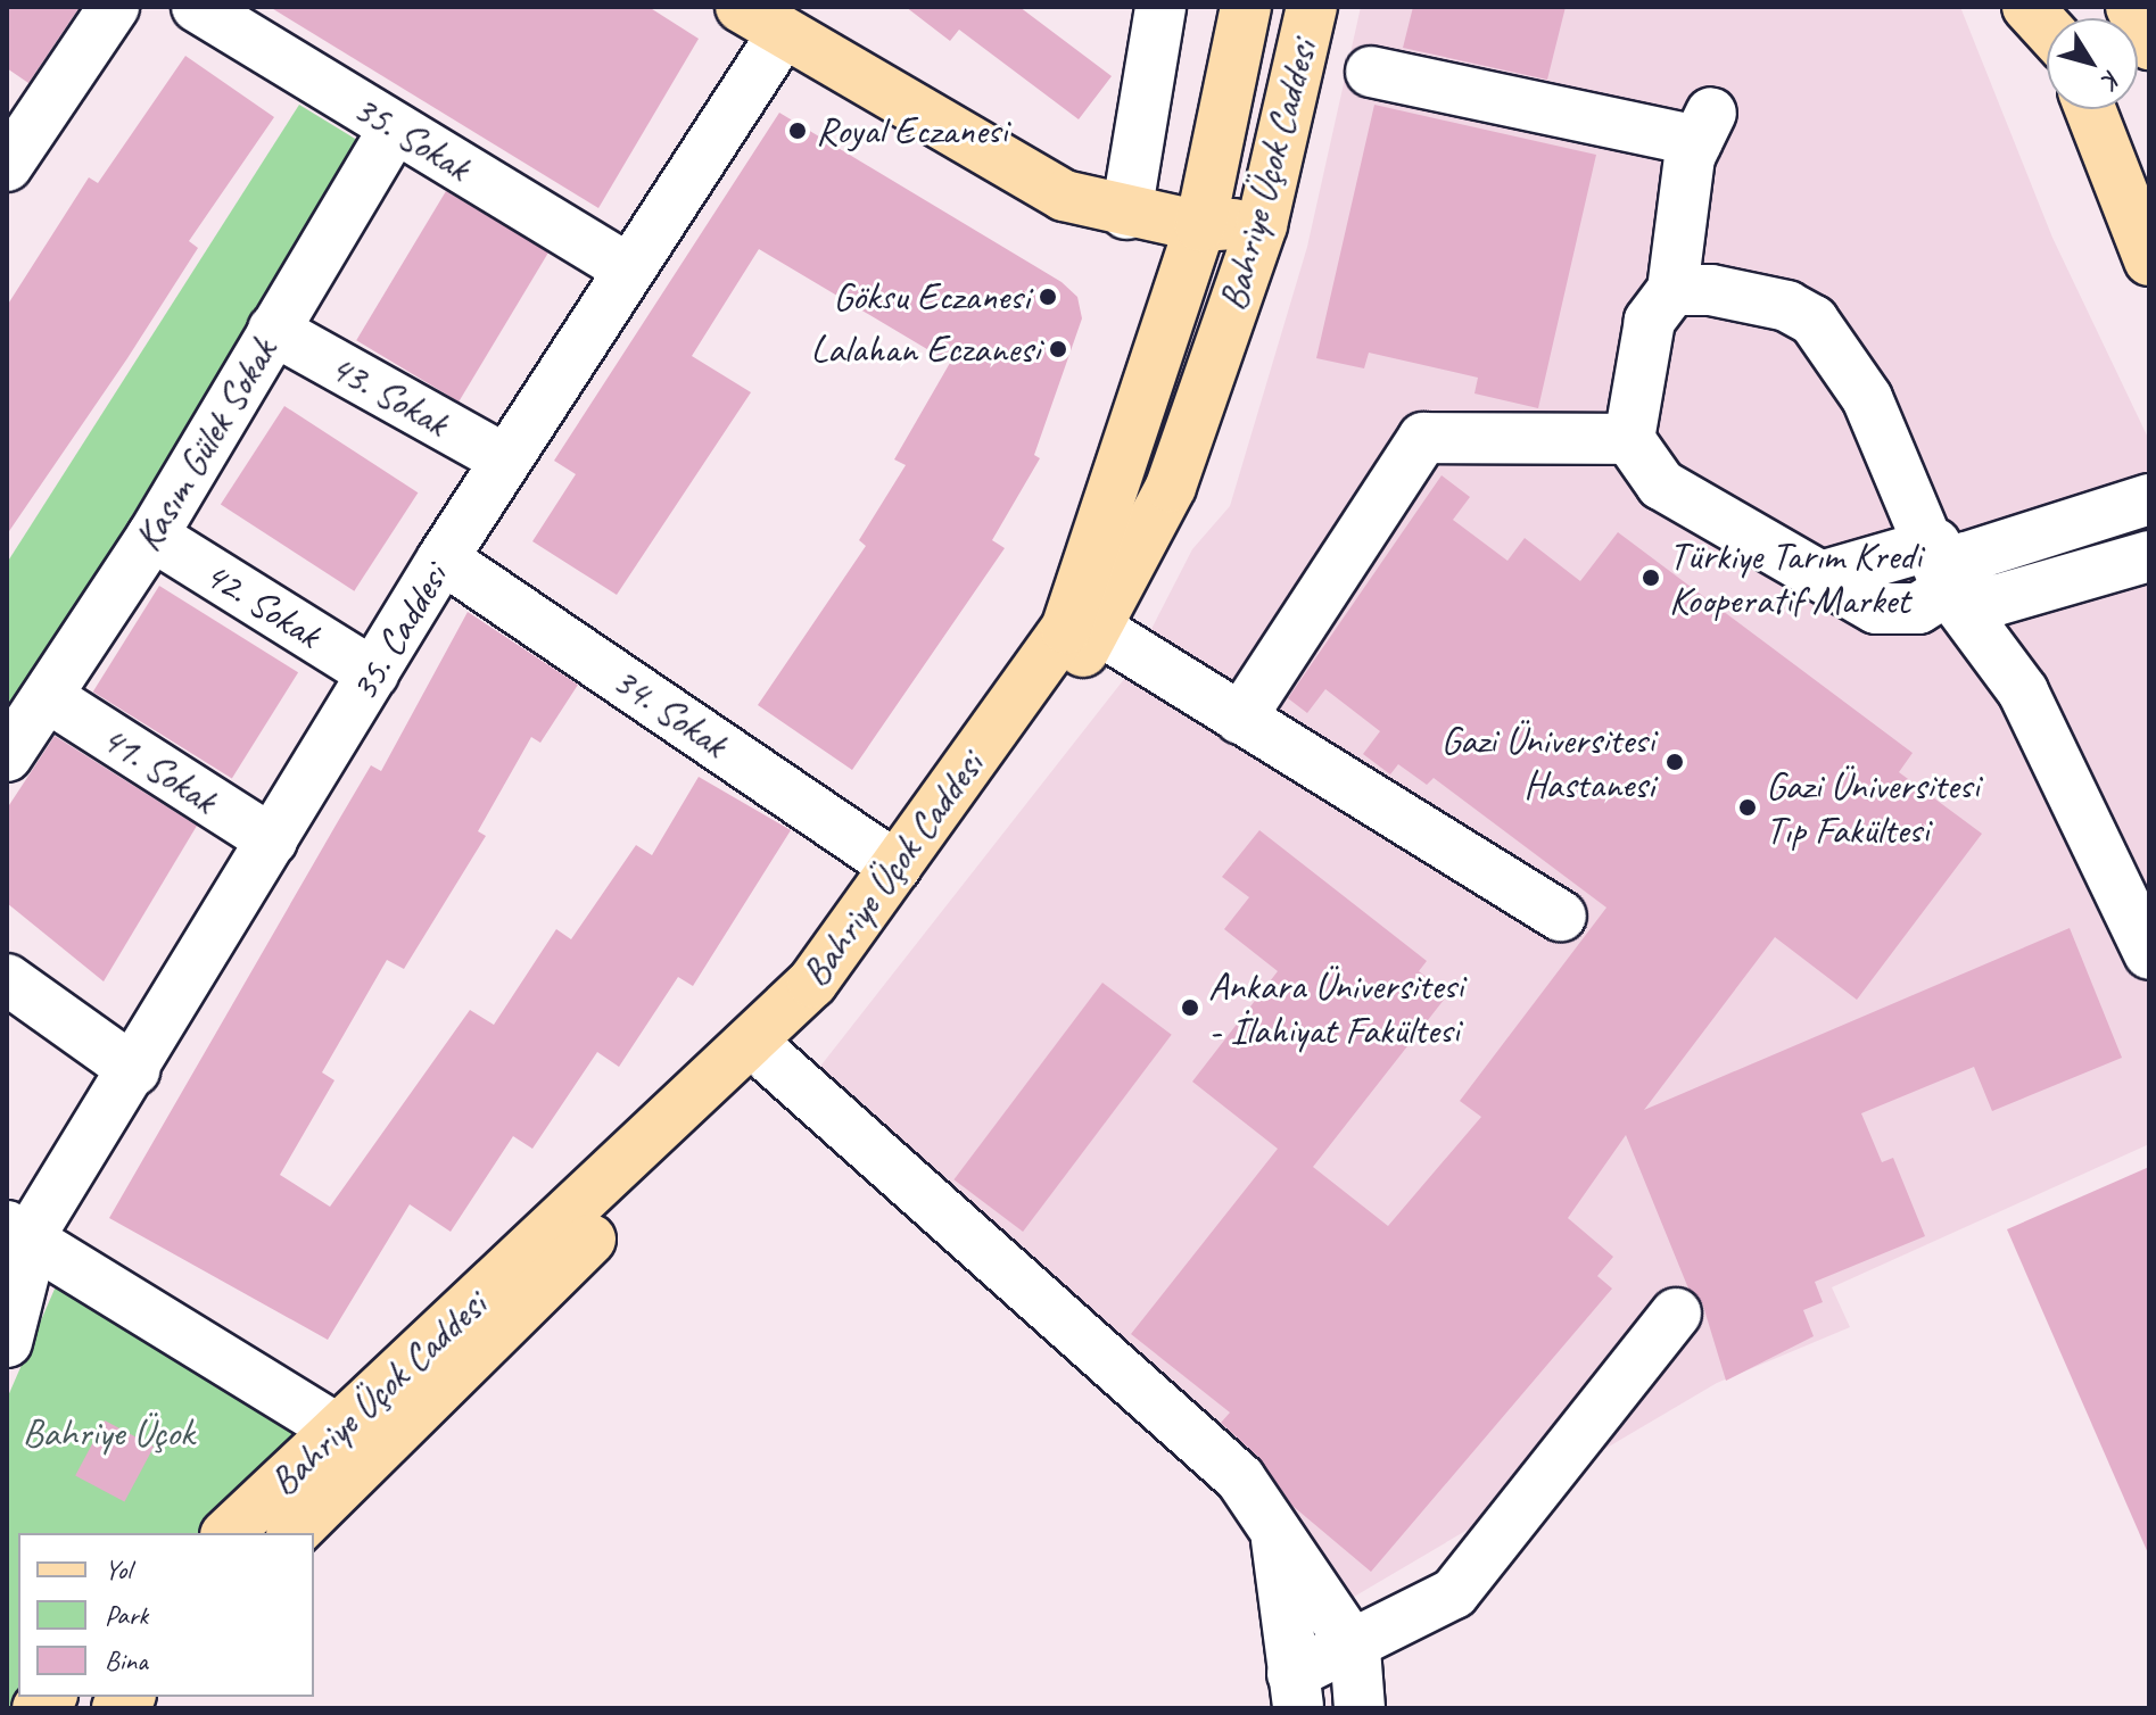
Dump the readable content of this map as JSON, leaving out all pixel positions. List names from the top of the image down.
{
  "streets": {
    "main road": ["Bahriye Üçok Caddesi"],
    "street": [
      "35. Sokak",
      "43. Sokak",
      "Kasım Gülek Sokak",
      "42. Sokak",
      "35. Caddesi",
      "34. Sokak",
      "41. Sokak"
    ]
  },
  "crossings": [
    ["35. Sokak", "Kasım Gülek Sokak"],
    ["35. Sokak", "35. Caddesi"],
    ["Bahriye Üçok Caddesi", "34. Sokak"],
    ["43. Sokak", "Kasım Gülek Sokak"],
    ["43. Sokak", "35. Caddesi"],
    ["Kasım Gülek Sokak", "42. Sokak"],
    ["Kasım Gülek Sokak", "41. Sokak"],
    ["42. Sokak", "35. Caddesi"],
    ["35. Caddesi", "34. Sokak"],
    ["35. Caddesi", "41. Sokak"]
  ],
  "parks": ["Bahriye Üçok"],
  "places": [
    "Royal Eczanesi",
    "Göksu Eczanesi",
    "Lalahan Eczanesi",
    "Türkiye Tarım Kredi Kooperatif Market",
    "Gazi Üniversitesi Hastanesi",
    "Gazi Üniversitesi Tıp Fakültesi",
    "Ankara Üniversitesi - İlahiyat Fakültesi"
  ],
  "legend": ["Yol", "Park", "Bina"],
  "north": "bottom right"
}
